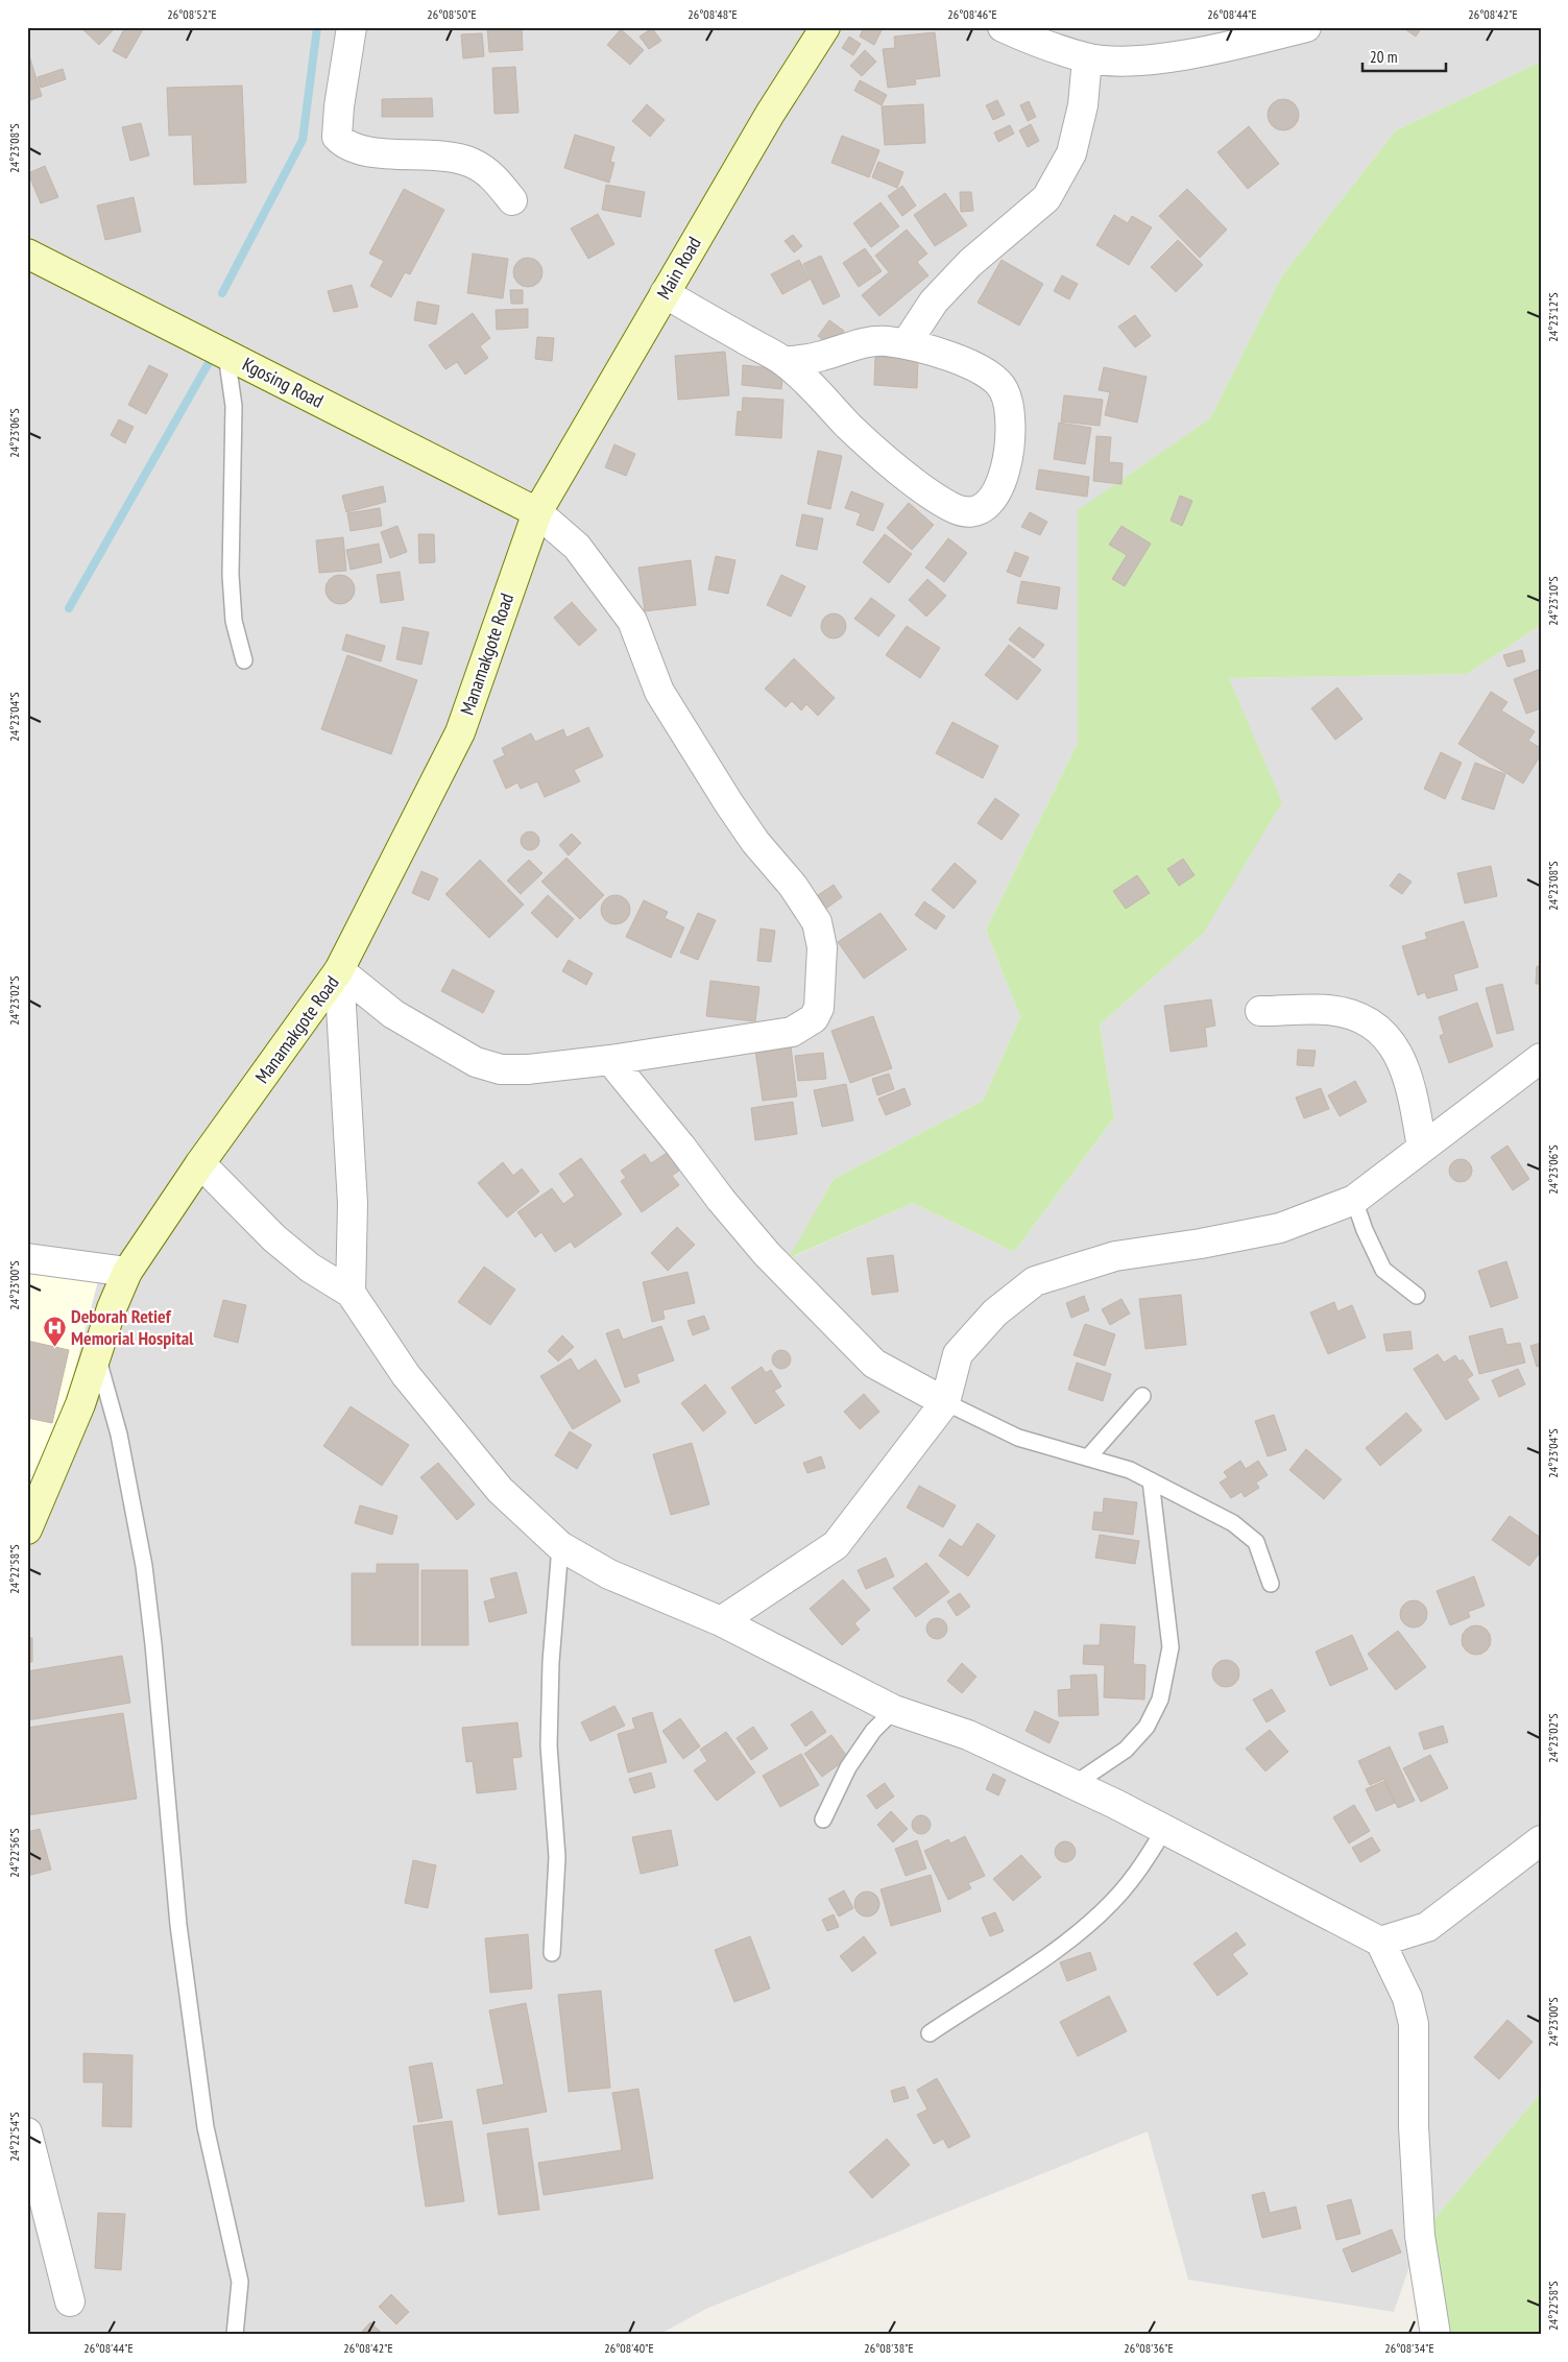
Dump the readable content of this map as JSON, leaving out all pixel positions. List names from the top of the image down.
{
  "streets": {
    "street": ["Main Road", "Kgosing Road", "Manamakgote Road"]
  },
  "crossings": [
    ["Main Road", "Kgosing Road"],
    ["Main Road", "Manamakgote Road"],
    ["Kgosing Road", "Manamakgote Road"]
  ],
  "places": {
    "hospital": ["Deborah Retief Memorial Hospital"]
  },
  "scale_bar": "20 m",
  "coordinates": [
    "26°08'52\"E",
    "26°08'50\"E",
    "26°08'48\"E",
    "26°08'46\"E",
    "26°08'44\"E",
    "26°08'42\"E",
    "24°23'08\"S",
    "24°23'12\"S",
    "24°23'06\"S",
    "24°23'10\"S",
    "24°23'04\"S",
    "24°23'02\"S",
    "24°23'00\"S",
    "24°22'58\"S",
    "24°22'56\"S",
    "24°22'54\"S",
    "26°08'40\"E",
    "26°08'38\"E",
    "26°08'36\"E",
    "26°08'34\"E"
  ]
}
